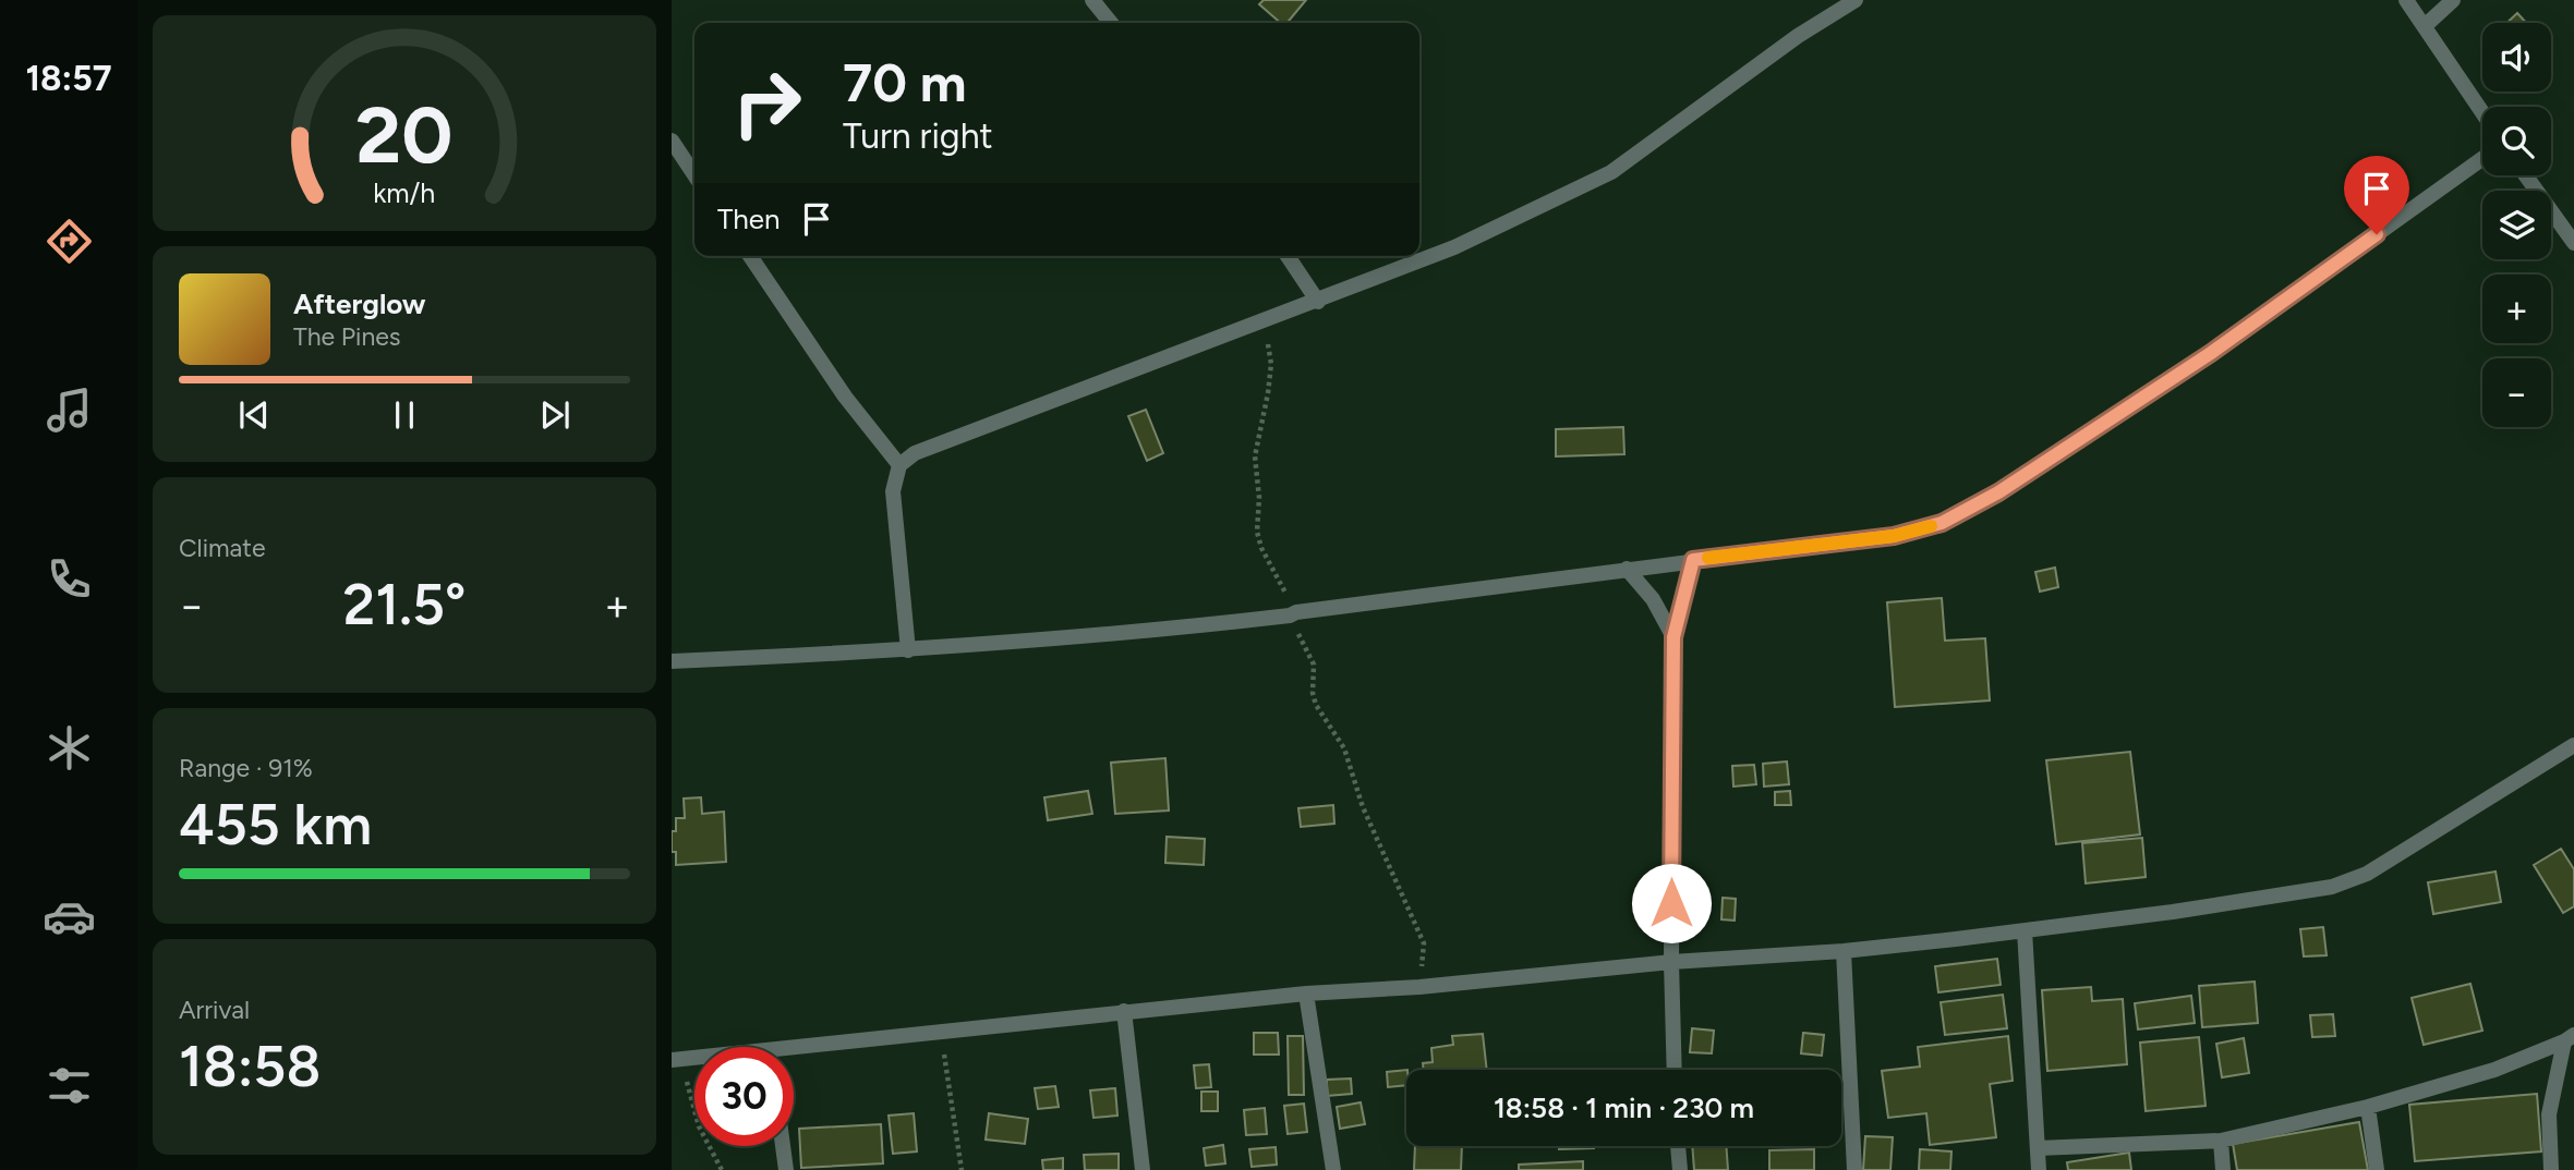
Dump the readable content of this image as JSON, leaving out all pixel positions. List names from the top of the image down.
{
  "page": {
    "tabs": "18:57",
    "map_buttons": ["+", "−"],
    "turn": ["70 m", "Turn right"],
    "then": "Then",
    "song": ["Afterglow", "The Pines"],
    "tile": [
      "Climate",
      ["Range · 91%", "455 km"],
      ["Arrival", "18:58"]
    ],
    "heat": ["−", "21.5°", "+"],
    "limit": "30",
    "trip": "18:58 · 1 min · 230 m",
    "gauge": ["20", "km/h"]
  }
}
